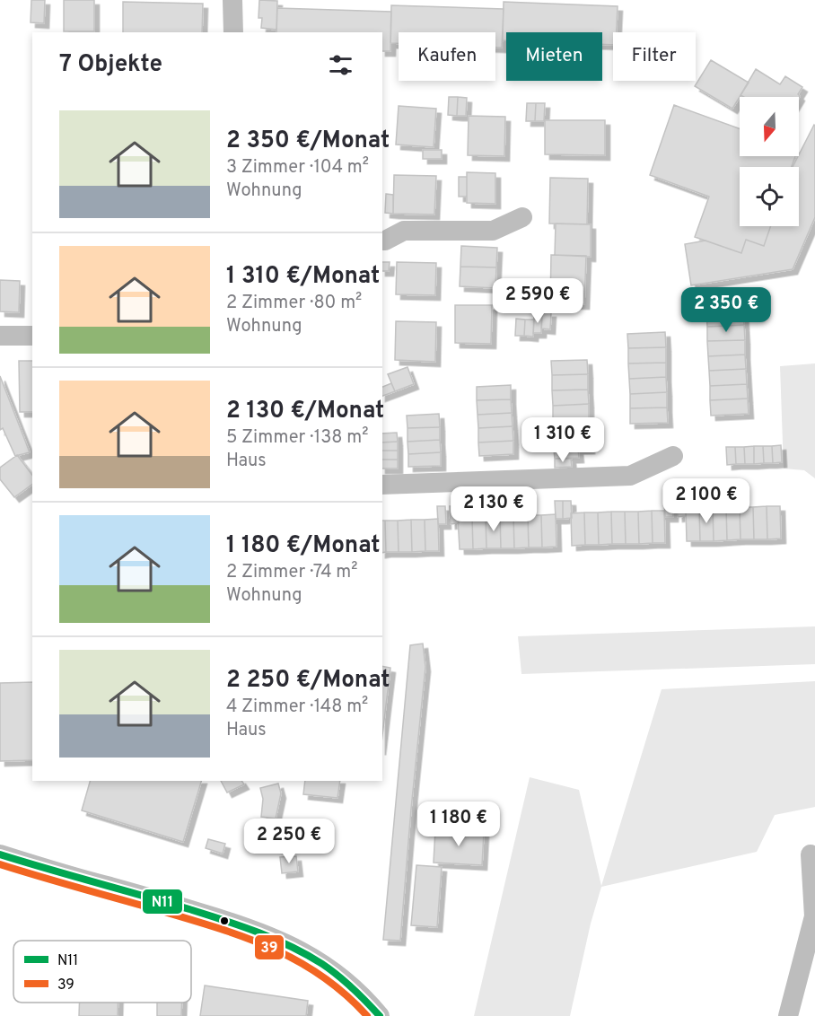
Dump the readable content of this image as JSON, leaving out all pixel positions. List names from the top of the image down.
{
  "lines": ["transit line N11", "transit line 39"],
  "legend": ["N11", "39"],
  "north": "bottom",
  "page": {
    "chip": ["Kaufen", "Mieten", "Filter"],
    "heading": "7 Objekte",
    "list": [
      {
        "name": "2 350 €/Monat",
        "note": "3 Zimmer · 104 m² · Wohnung"
      },
      {
        "name": "1 310 €/Monat",
        "note": "2 Zimmer · 80 m² · Wohnung"
      },
      {
        "name": "2 130 €/Monat",
        "note": "5 Zimmer · 138 m² · Haus"
      },
      {
        "name": "1 180 €/Monat",
        "note": "2 Zimmer · 74 m² · Wohnung"
      },
      {
        "name": "2 250 €/Monat",
        "note": "4 Zimmer · 148 m² · Haus"
      }
    ],
    "price": [
      "2 590 €",
      "2 350 €",
      "1 310 €",
      "2 100 €",
      "2 130 €",
      "1 180 €",
      "2 250 €"
    ]
  }
}
